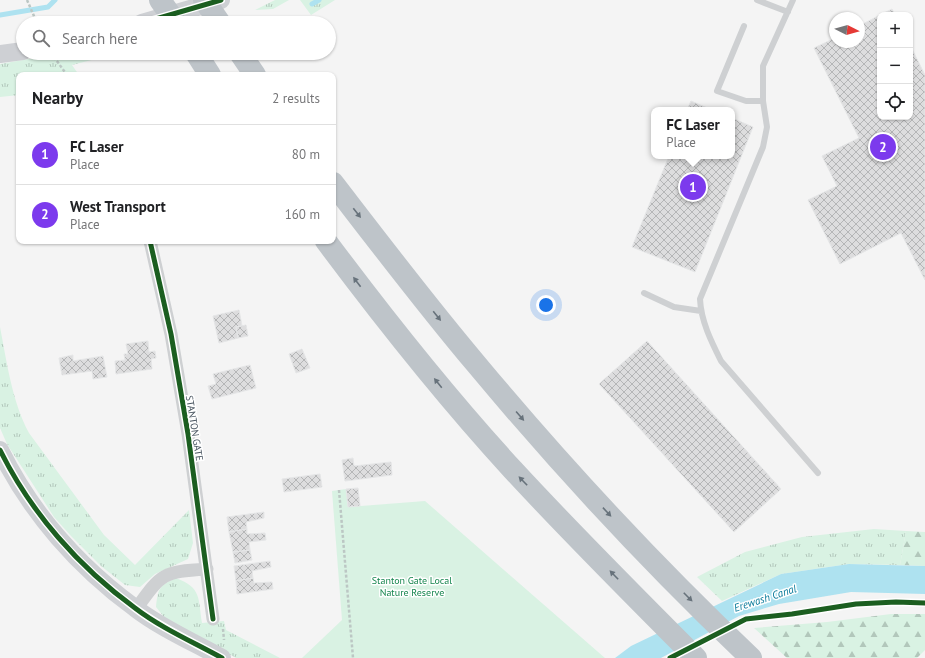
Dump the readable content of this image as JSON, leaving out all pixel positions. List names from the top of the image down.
{
  "streets": {
    "street": ["STANTON GATE"]
  },
  "water": ["Erewash Canal"],
  "parks": ["Stanton Gate Local Nature Reserve"],
  "north": "right",
  "page": {
    "map_buttons": ["+", "−"],
    "search": "Search here",
    "heading": ["Nearby", "2 results"],
    "popup": ["FC Laser", "Place"],
    "list": [
      {
        "mark": "1",
        "name": "FC Laser",
        "note": "Place",
        "value": "80 m"
      },
      {
        "mark": "2",
        "name": "West Transport",
        "note": "Place",
        "value": "160 m"
      }
    ],
    "pins": ["2", "1"]
  }
}
